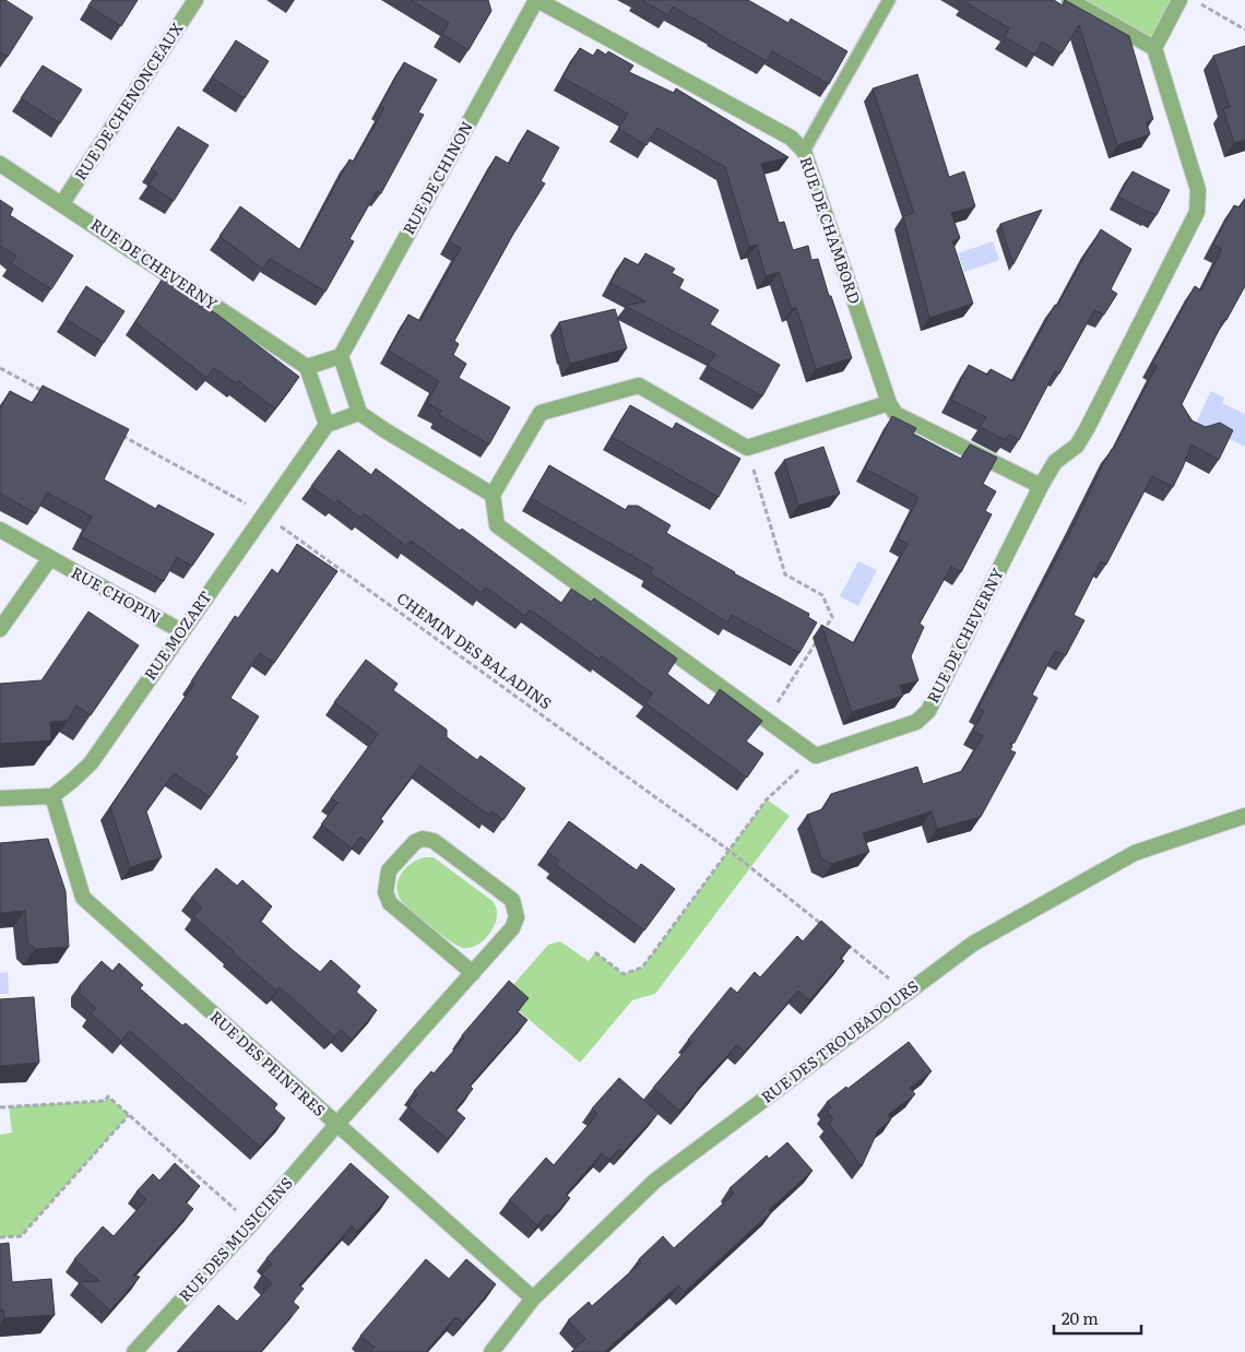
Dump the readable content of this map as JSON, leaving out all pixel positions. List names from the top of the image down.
{
  "streets": {
    "street": [
      "RUE DE CHENONCEAUX",
      "RUE DE CHINON",
      "RUE DE CHAMBORD",
      "RUE DE CHEVERNY",
      "RUE CHOPIN",
      "RUE MOZART",
      "RUE DES TROUBADOURS",
      "RUE DES PEINTRES",
      "RUE DES MUSICIENS"
    ],
    "path": ["CHEMIN DES BALADINS"]
  },
  "crossings": [
    ["RUE DE CHENONCEAUX", "RUE DE CHEVERNY"],
    ["RUE DE CHINON", "RUE DE CHAMBORD"],
    ["RUE DE CHAMBORD", "RUE DE CHEVERNY"],
    ["RUE CHOPIN", "RUE MOZART"],
    ["RUE MOZART", "CHEMIN DES BALADINS"],
    ["RUE MOZART", "RUE DES PEINTRES"],
    ["RUE DES TROUBADOURS", "RUE DES PEINTRES"],
    ["RUE DES PEINTRES", "RUE DES MUSICIENS"]
  ],
  "scale_bar": "20 m"
}
